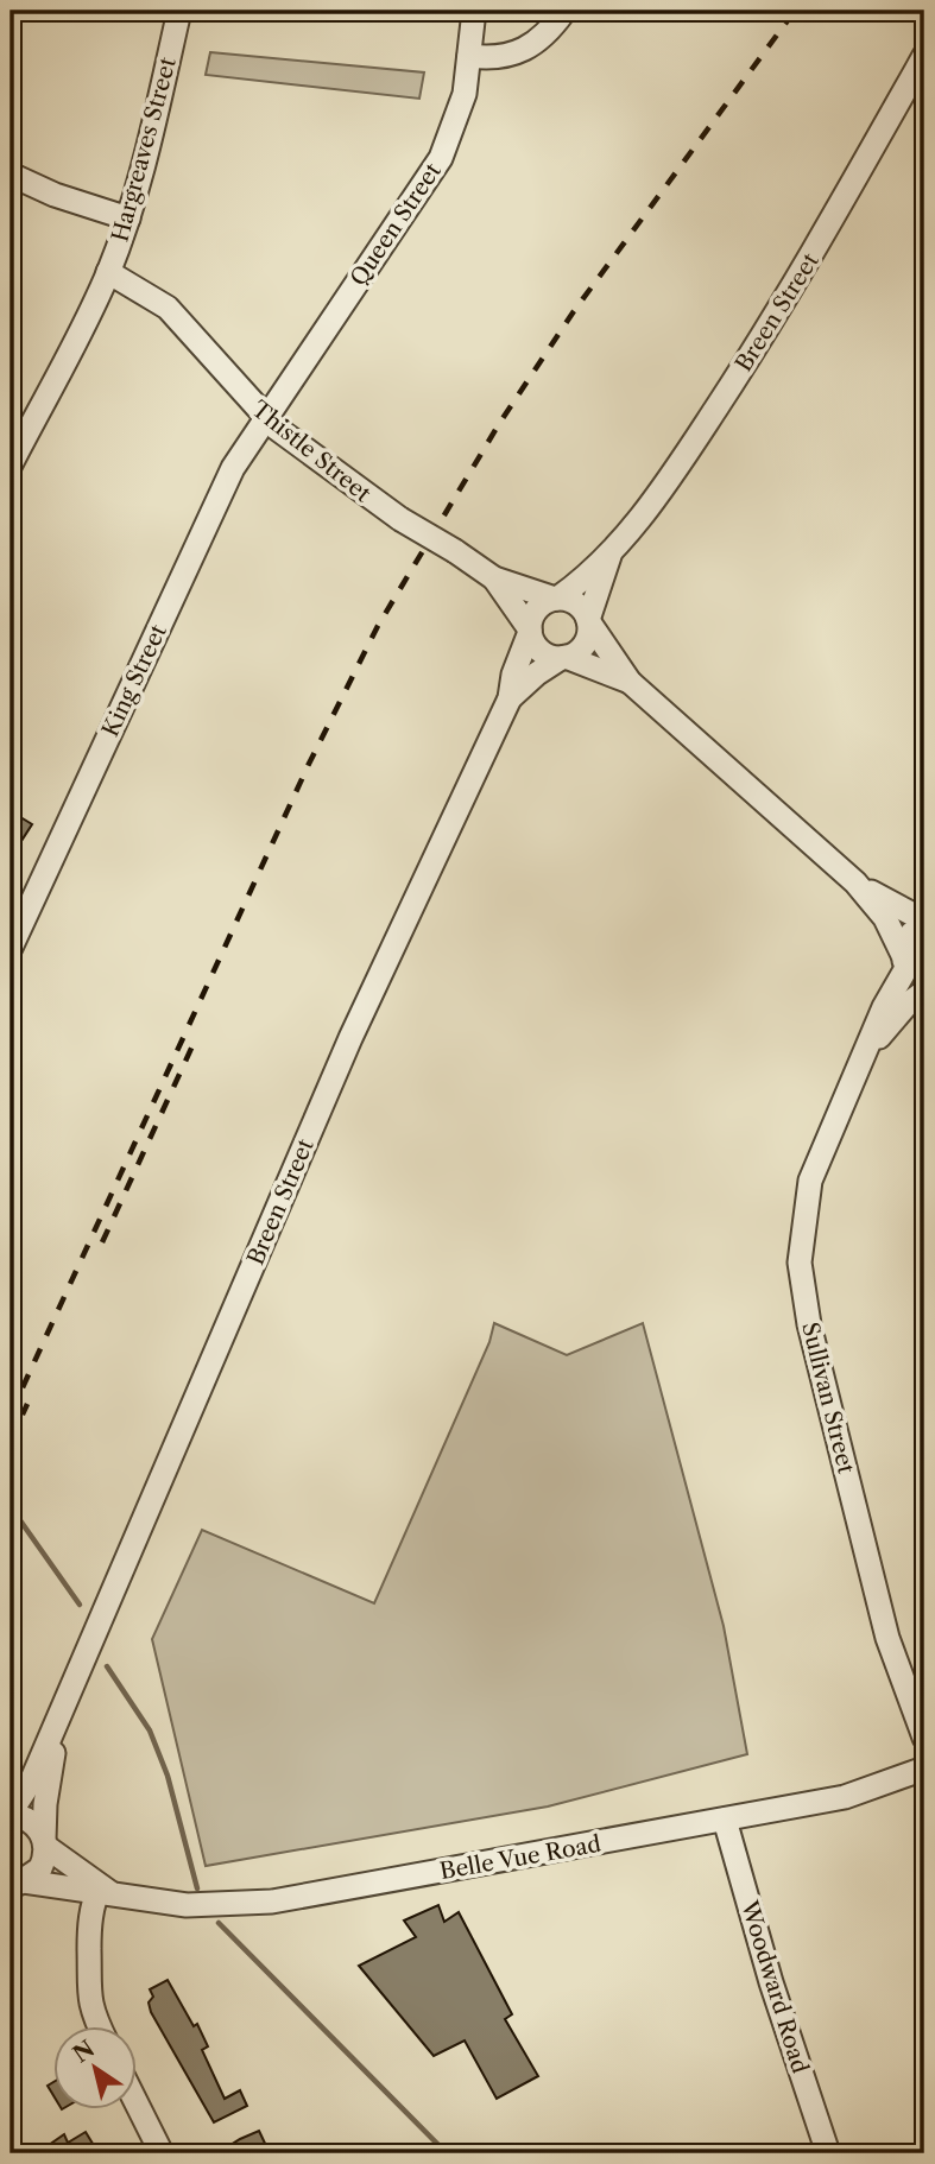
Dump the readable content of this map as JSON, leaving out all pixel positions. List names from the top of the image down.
{
  "streets": {
    "street": [
      "Hargreaves Street",
      "Queen Street",
      "Breen Street",
      "Thistle Street",
      "King Street",
      "Sullivan Street",
      "Belle Vue Road",
      "Woodward Road"
    ]
  },
  "crossings": [
    ["Hargreaves Street", "Thistle Street"],
    ["Queen Street", "Thistle Street"],
    ["Queen Street", "King Street"],
    ["Breen Street", "Thistle Street"],
    ["Breen Street", "Belle Vue Road"],
    ["Thistle Street", "King Street"],
    ["Belle Vue Road", "Woodward Road"]
  ],
  "north": "top left"
}
